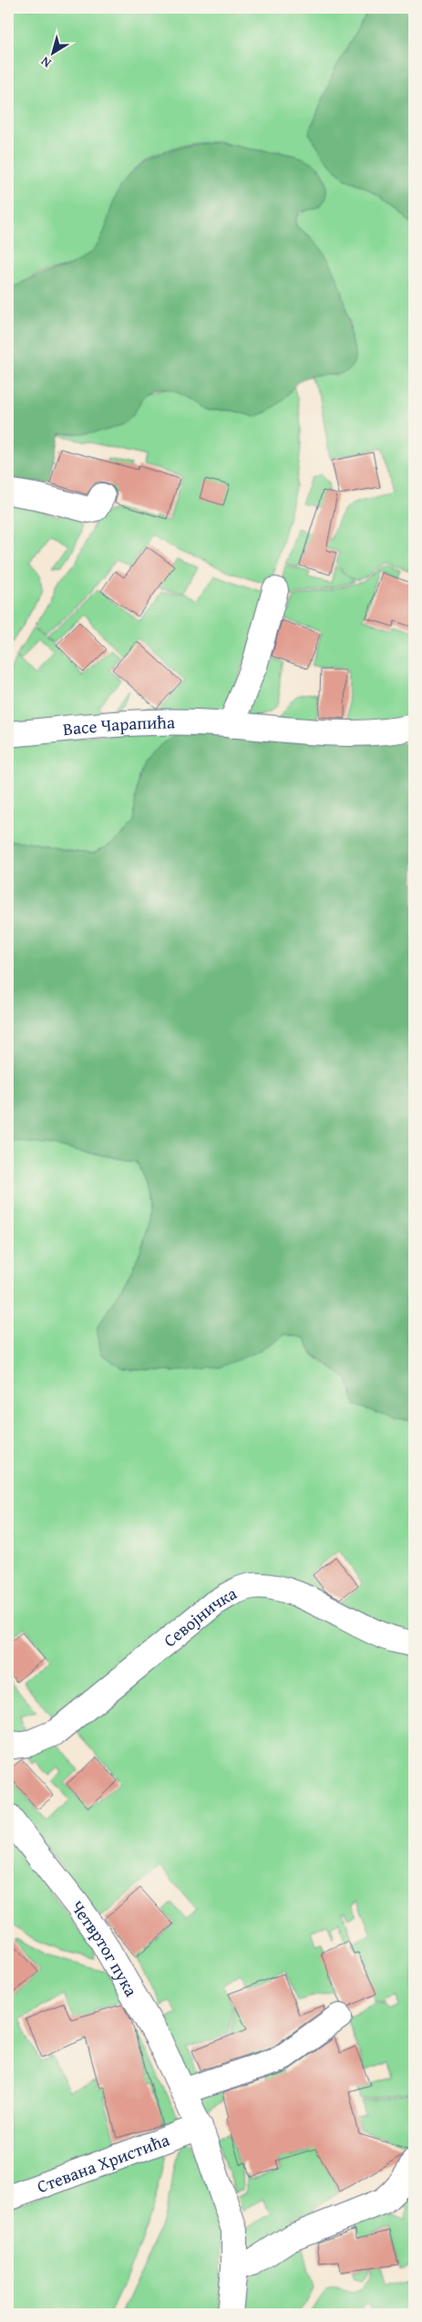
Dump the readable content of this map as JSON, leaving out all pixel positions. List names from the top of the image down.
{
  "streets": {
    "street": [
      "Васе Чарапића",
      "Севојничка",
      "Четвртог пука",
      "Стевана Христића"
    ]
  },
  "crossings": [
    ["Четвртог пука", "Стевана Христића"]
  ],
  "north": "bottom left"
}
